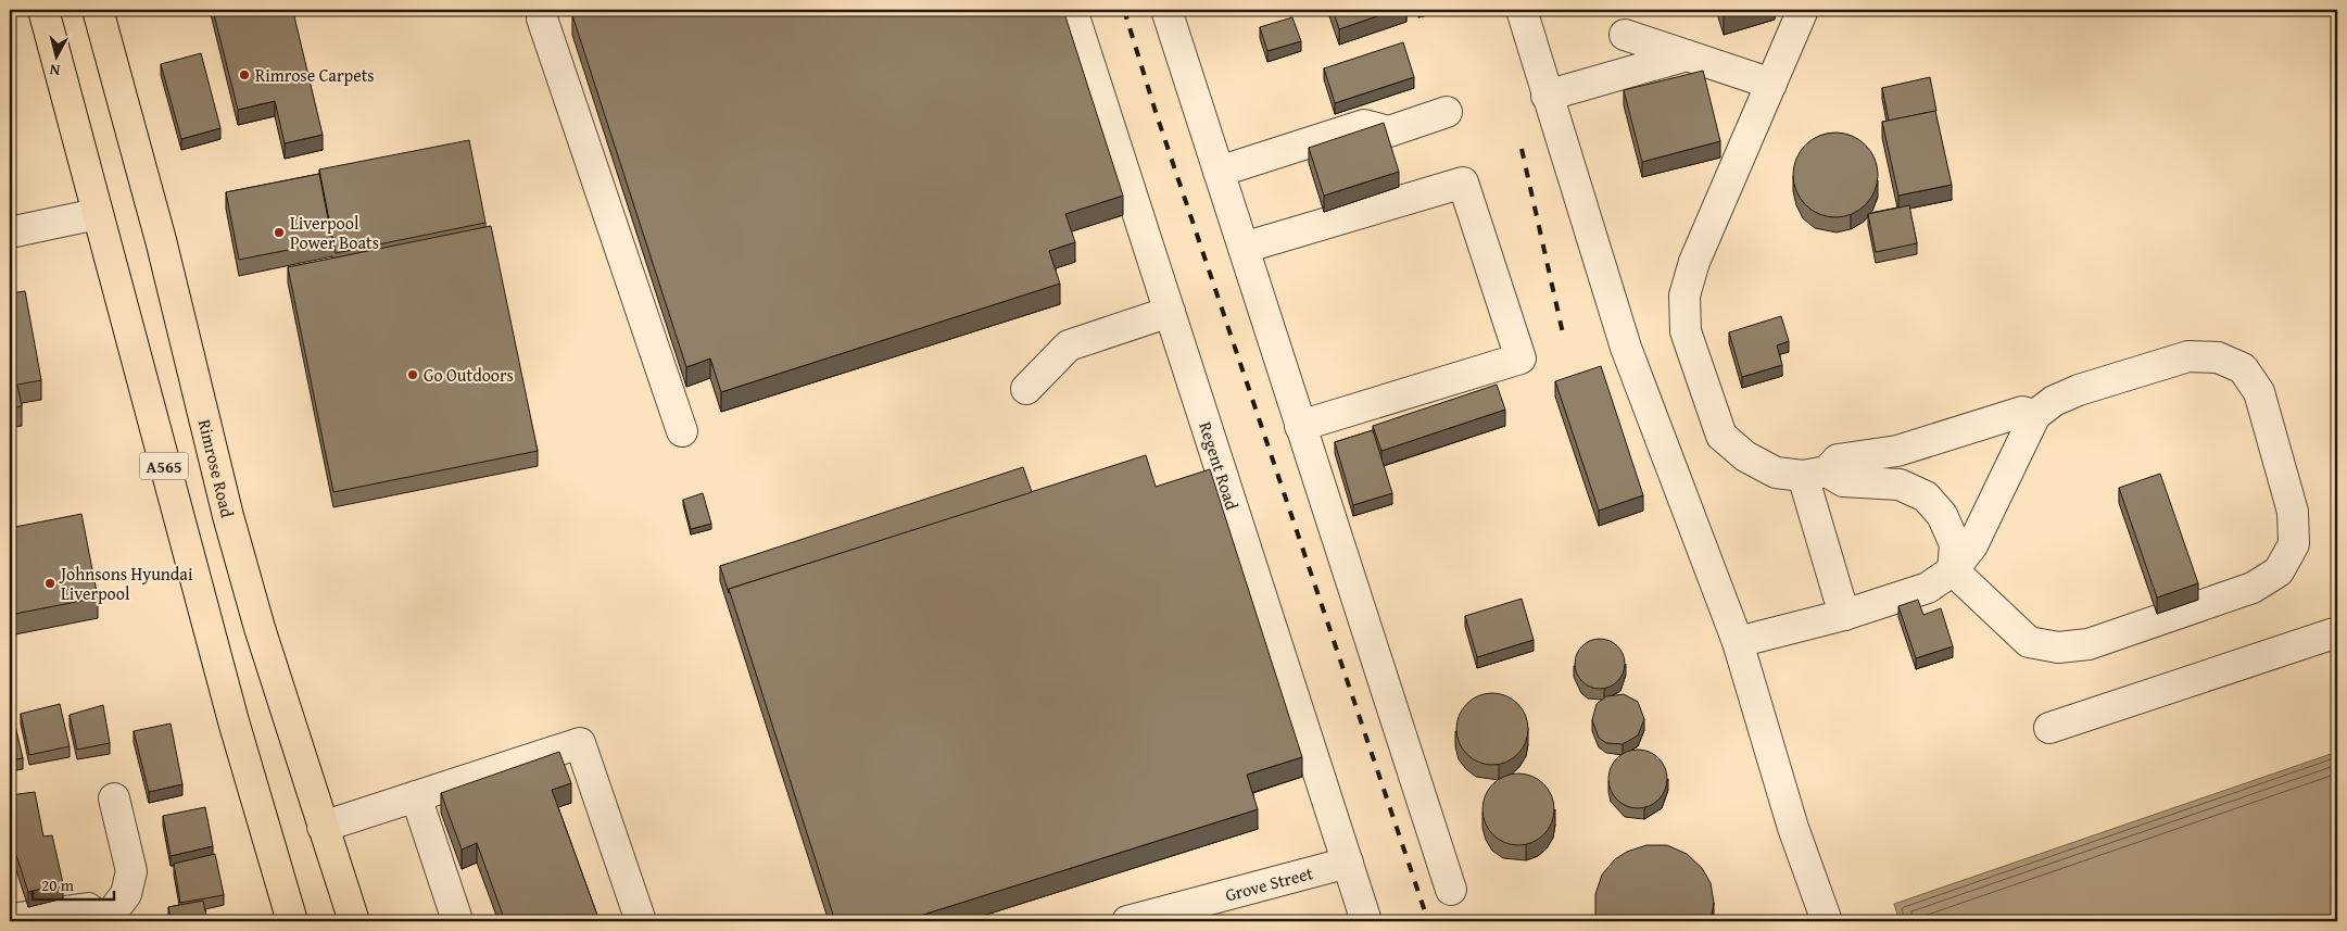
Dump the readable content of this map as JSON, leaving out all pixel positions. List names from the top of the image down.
{
  "streets": {
    "highway": ["A565", "Rimrose Road"],
    "street": ["Regent Road", "Grove Street"]
  },
  "crossings": [
    ["Regent Road", "Grove Street"]
  ],
  "places": [
    "Rimrose Carpets",
    "Liverpool Power Boats",
    "Go Outdoors",
    "Johnsons Hyundai Liverpool"
  ],
  "scale_bar": "20 m",
  "north": "bottom"
}
